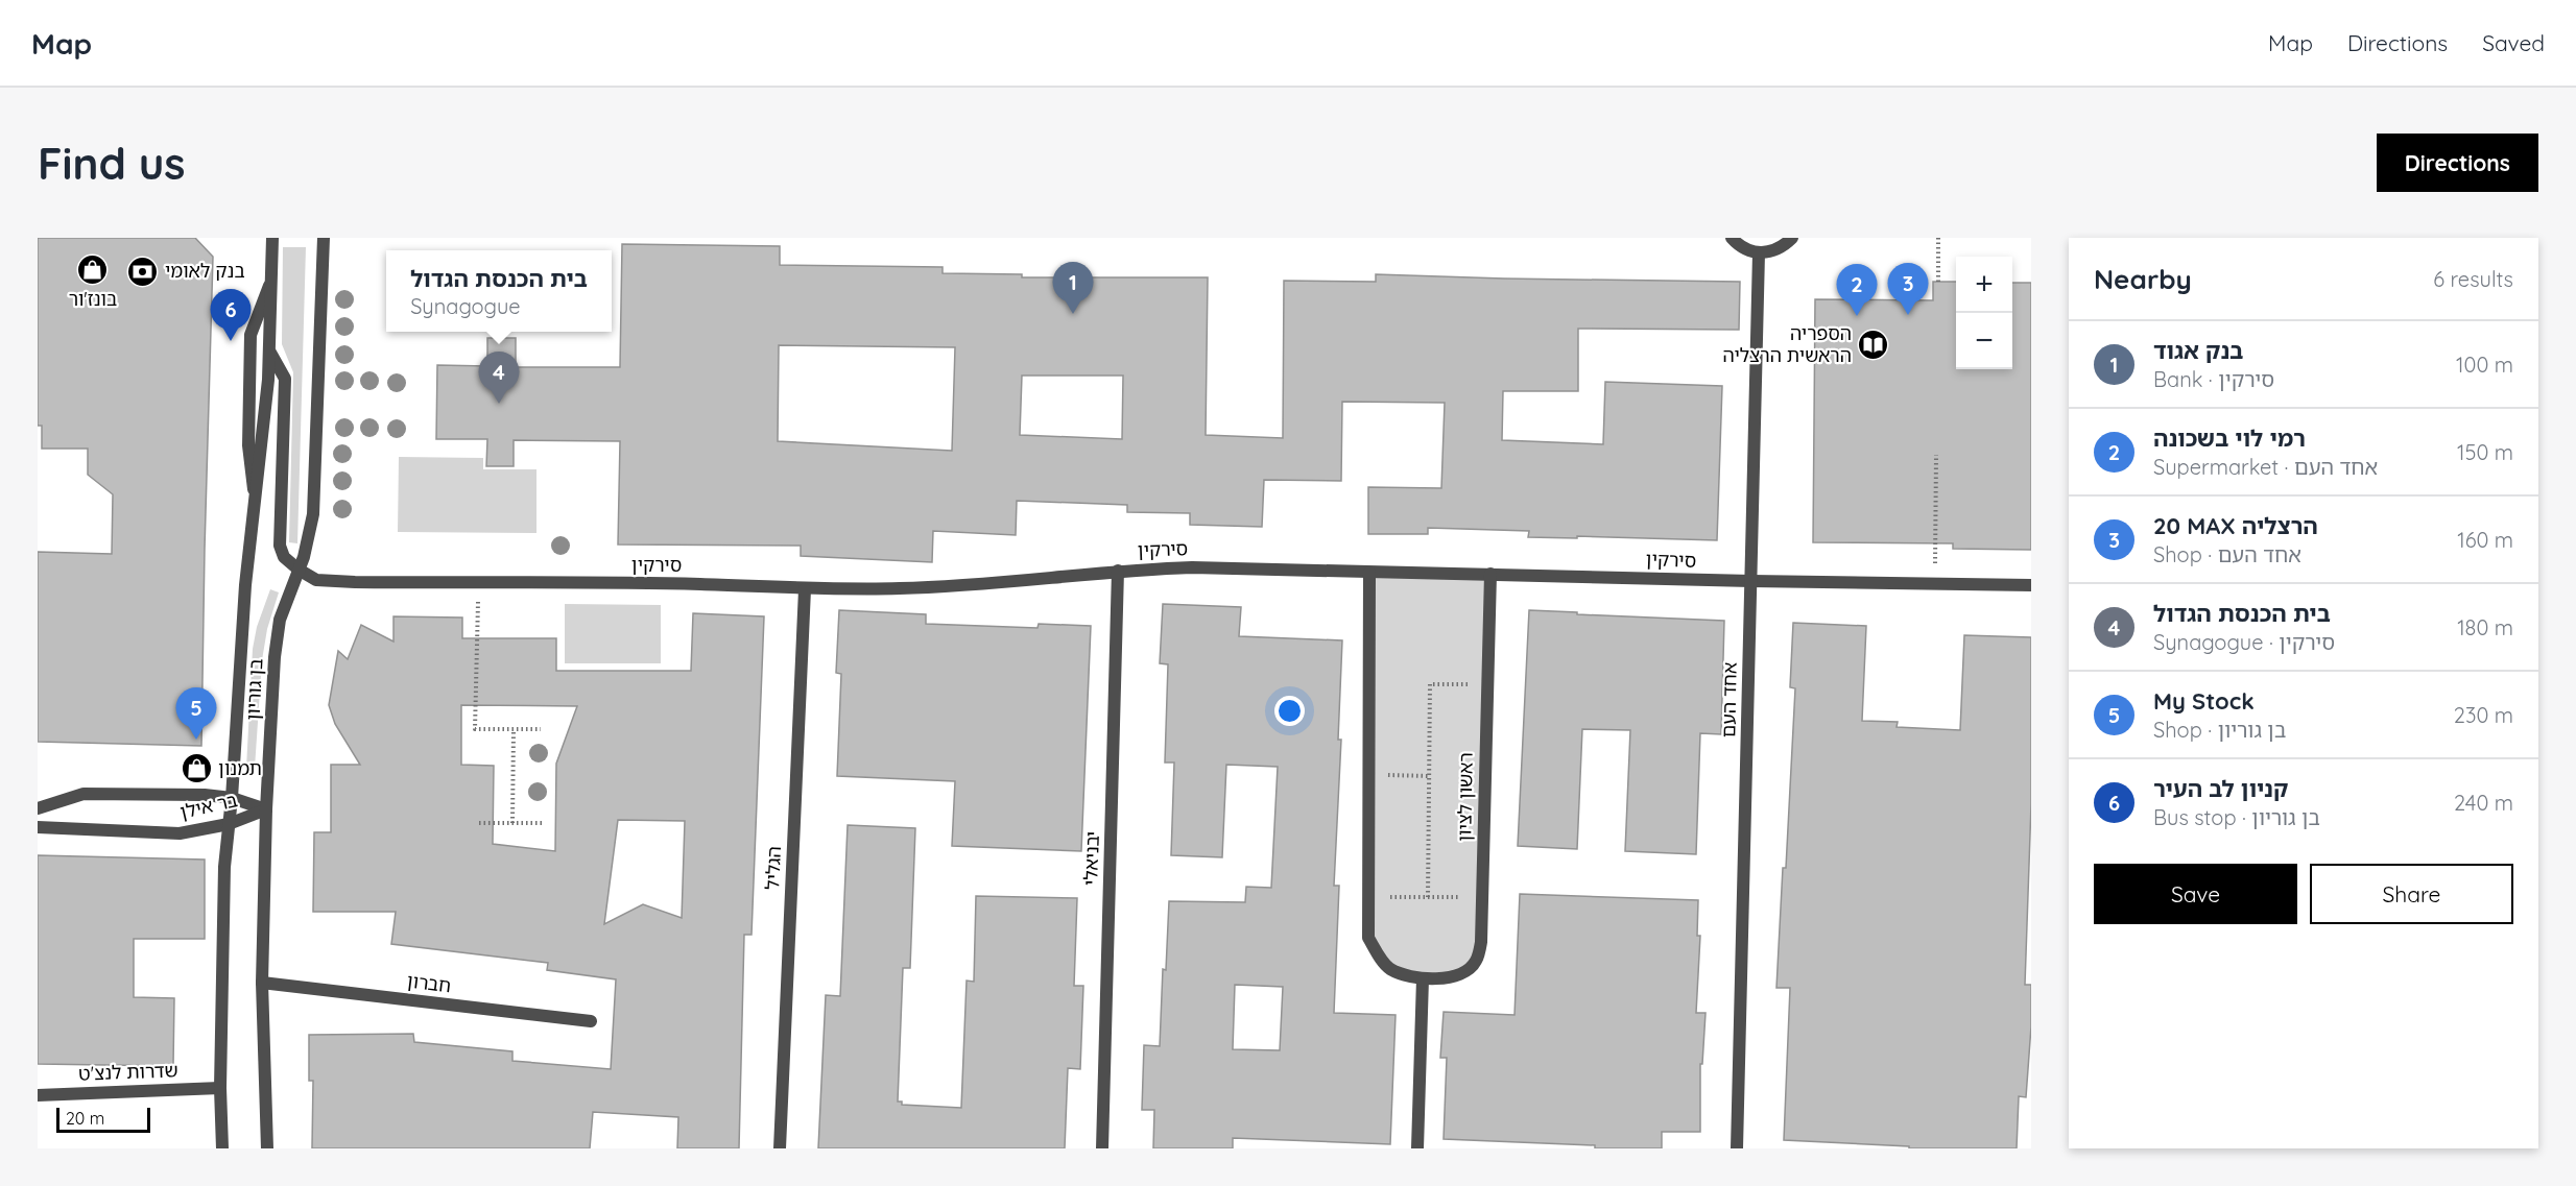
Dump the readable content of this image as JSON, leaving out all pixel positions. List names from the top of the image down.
{
  "streets": {
    "street": [
      "סירקין",
      "בן גוריון",
      "אחד העם",
      "ראשון לציון",
      "בר אילן",
      "יבניאלי",
      "הגליל",
      "חברון",
      "שדרות לנצ'ט"
    ]
  },
  "crossings": [
    ["סירקין", "בן גוריון"],
    ["סירקין", "אחד העם"],
    ["סירקין", "ראשון לציון"],
    ["סירקין", "יבניאלי"],
    ["סירקין", "הגליל"],
    ["בן גוריון", "בר אילן"],
    ["בן גוריון", "חברון"],
    ["בן גוריון", "שדרות לנצ'ט"]
  ],
  "places": {
    "shop": ["בונז'ור", "תמנון"],
    "bank": ["בנק לאומי"],
    "library": ["הספריה הראשית הרצליה"]
  },
  "scale_bar": "20 m",
  "page": {
    "header": "Map",
    "nav": ["Map", "Directions", "Saved"],
    "buttons": [
      "Directions",
      ["Save", "Share"]
    ],
    "title": "Find us",
    "heading": ["Nearby", "6 results"],
    "popup": ["בית הכנסת הגדול", "Synagogue"],
    "map_buttons": ["+", "−"],
    "pins": [
      "1",
      "3",
      "2",
      "6",
      "4",
      "5"
    ],
    "list": [
      {
        "mark": "1",
        "name": "בנק אגוד",
        "note": "Bank · סירקין",
        "value": "100 m"
      },
      {
        "mark": "2",
        "name": "רמי לוי בשכונה",
        "note": "Supermarket · אחד העם",
        "value": "150 m"
      },
      {
        "mark": "3",
        "name": "20 MAX הרצליה",
        "note": "Shop · אחד העם",
        "value": "160 m"
      },
      {
        "mark": "4",
        "name": "בית הכנסת הגדול",
        "note": "Synagogue · סירקין",
        "value": "180 m"
      },
      {
        "mark": "5",
        "name": "My Stock",
        "note": "Shop · בן גוריון",
        "value": "230 m"
      },
      {
        "mark": "6",
        "name": "קניון לב העיר",
        "note": "Bus stop · בן גוריון",
        "value": "240 m"
      }
    ],
    "scale": "20 m"
  }
}
